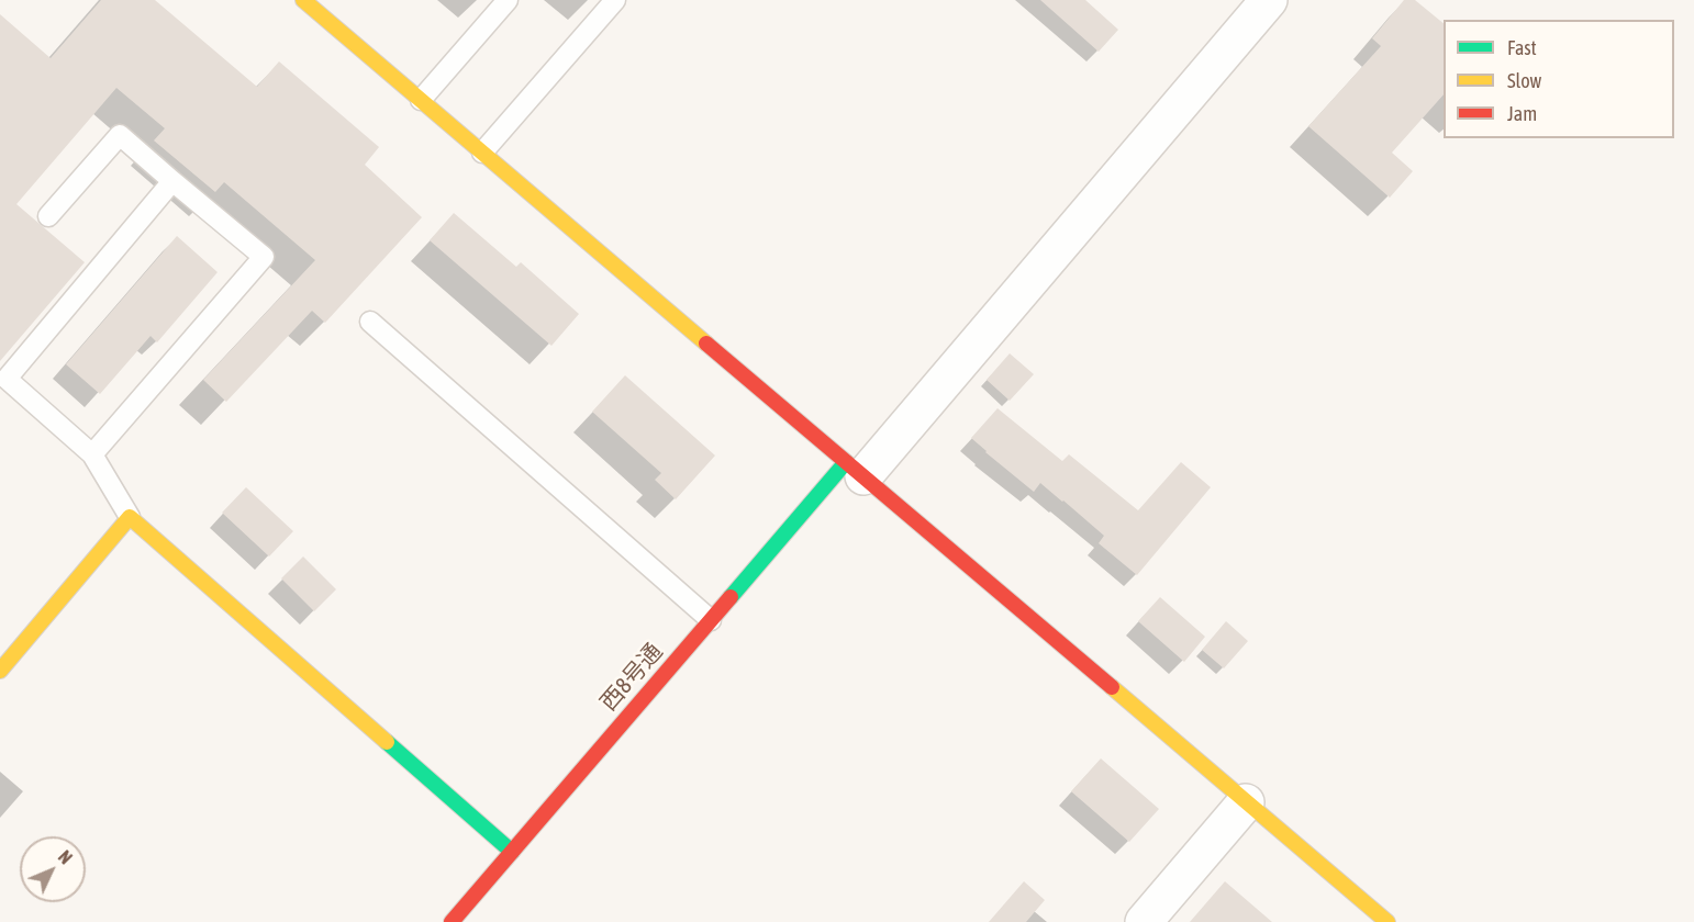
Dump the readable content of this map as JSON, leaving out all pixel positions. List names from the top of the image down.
{
  "streets": {
    "street": ["西8号通"]
  },
  "legend": ["Fast", "Slow", "Jam"],
  "north": "top right"
}
